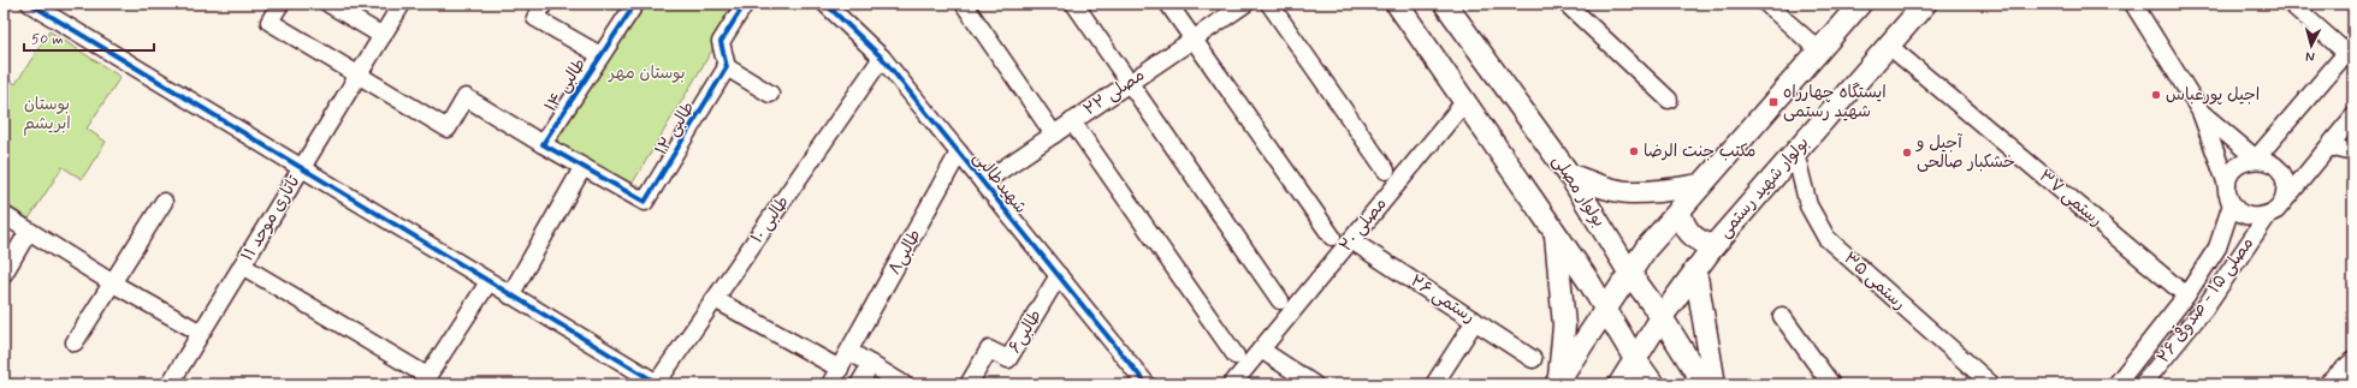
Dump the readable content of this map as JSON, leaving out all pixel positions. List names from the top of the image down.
{
  "streets": {
    "main road": ["بولوار شهید رستمی", "بولوار مصلی"],
    "street": [
      "طالبی ۱۴",
      "مصلی ۲۲",
      "طالبی ۱۲",
      "شهیدطالبی",
      "رستمی ۳۷",
      "تاتاری موحد ۱۱",
      "طالبی ۱۰",
      "مصلی ۲۰",
      "طالبی۸",
      "رستمی ۳۵",
      "رستمی ۲۶",
      "مصلی ۱۵ - صدوقی ۲۶",
      "طالبی۶"
    ]
  },
  "crossings": [
    ["مصلی ۲۲", "شهیدطالبی"],
    ["شهیدطالبی", "طالبی ۱۰"],
    ["شهیدطالبی", "طالبی۸"],
    ["شهیدطالبی", "طالبی۶"],
    ["بولوار شهید رستمی", "بولوار مصلی"],
    ["بولوار شهید رستمی", "رستمی ۳۷"],
    ["بولوار شهید رستمی", "رستمی ۳۵"],
    ["رستمی ۳۷", "مصلی ۱۵ - صدوقی ۲۶"],
    ["مصلی ۲۰", "رستمی ۲۶"]
  ],
  "parks": ["بوستان مهر", "بوستان ابریشم"],
  "places": {
    "other": ["اجیل پورعباس", "مكتب جنت الرضا", "آجیل و خشکبار صالحی"],
    "transit": ["ایستگاه چهارراه شهید رستمی"]
  },
  "scale_bar": "50 m",
  "north": "bottom"
}
